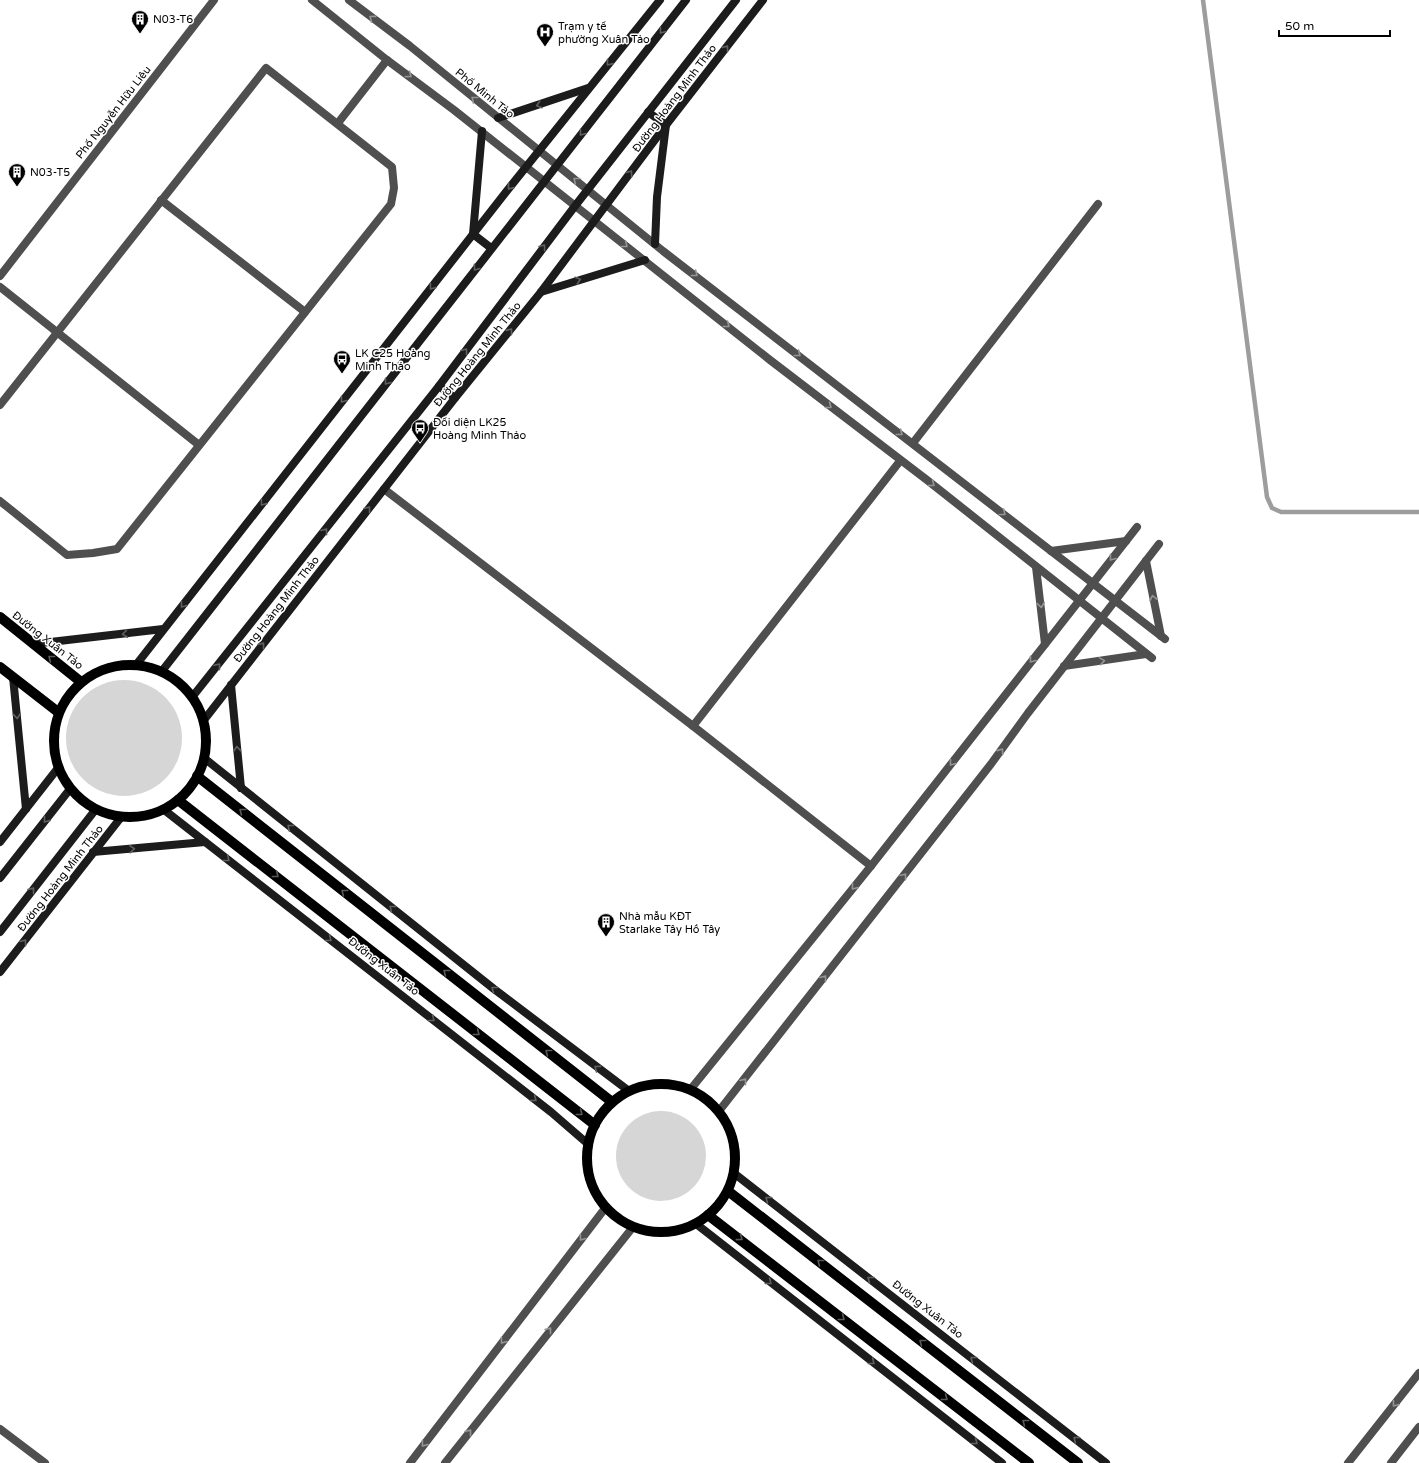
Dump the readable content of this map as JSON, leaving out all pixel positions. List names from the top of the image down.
{
  "streets": {
    "main road": ["Đường Hoàng Minh Thảo", "Đường Xuân Tảo"],
    "street": ["Phố Minh Tảo", "Phố Nguyễn Hữu Liêu"]
  },
  "crossings": [
    ["Phố Minh Tảo", "Đường Hoàng Minh Thảo"]
  ],
  "places": {
    "building": ["N03-T6", "N03-T5", "Nhà mẫu KĐT Starlake Tây Hồ Tây"],
    "hospital": ["Trạm y tế phường Xuân Tảo"],
    "bus stop": ["LK C25 Hoàng Minh Thảo", "Đối diện LK25 Hoàng Minh Thảo"]
  },
  "scale_bar": "50 m"
}
